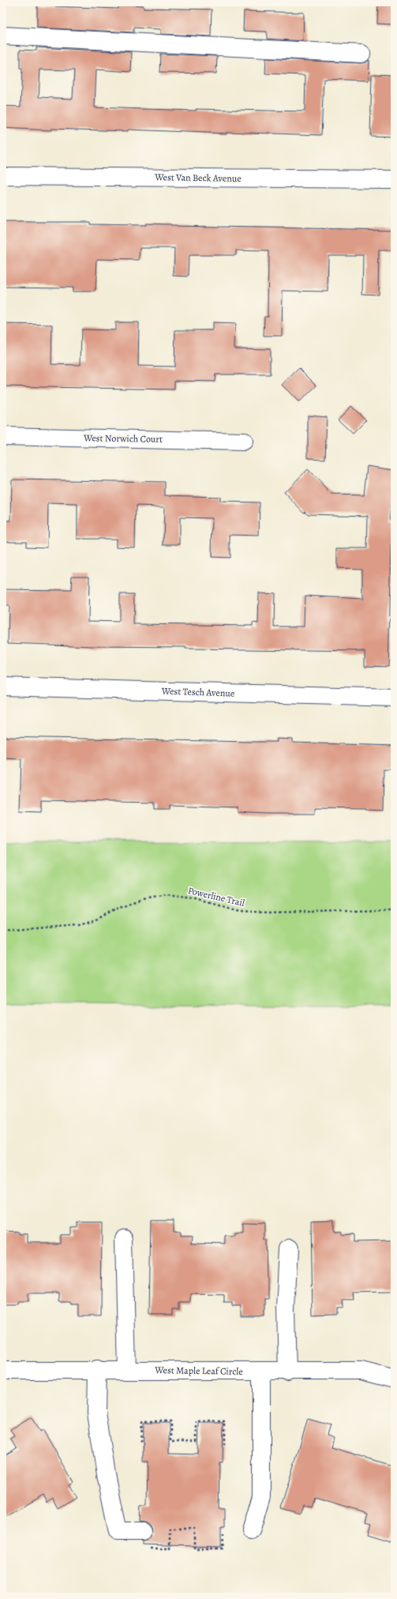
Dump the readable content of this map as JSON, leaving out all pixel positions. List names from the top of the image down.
{
  "streets": {
    "street": [
      "West Van Beck Avenue",
      "West Norwich Court",
      "West Tesch Avenue",
      "West Maple Leaf Circle"
    ],
    "path": ["Powerline Trail"]
  }
}
